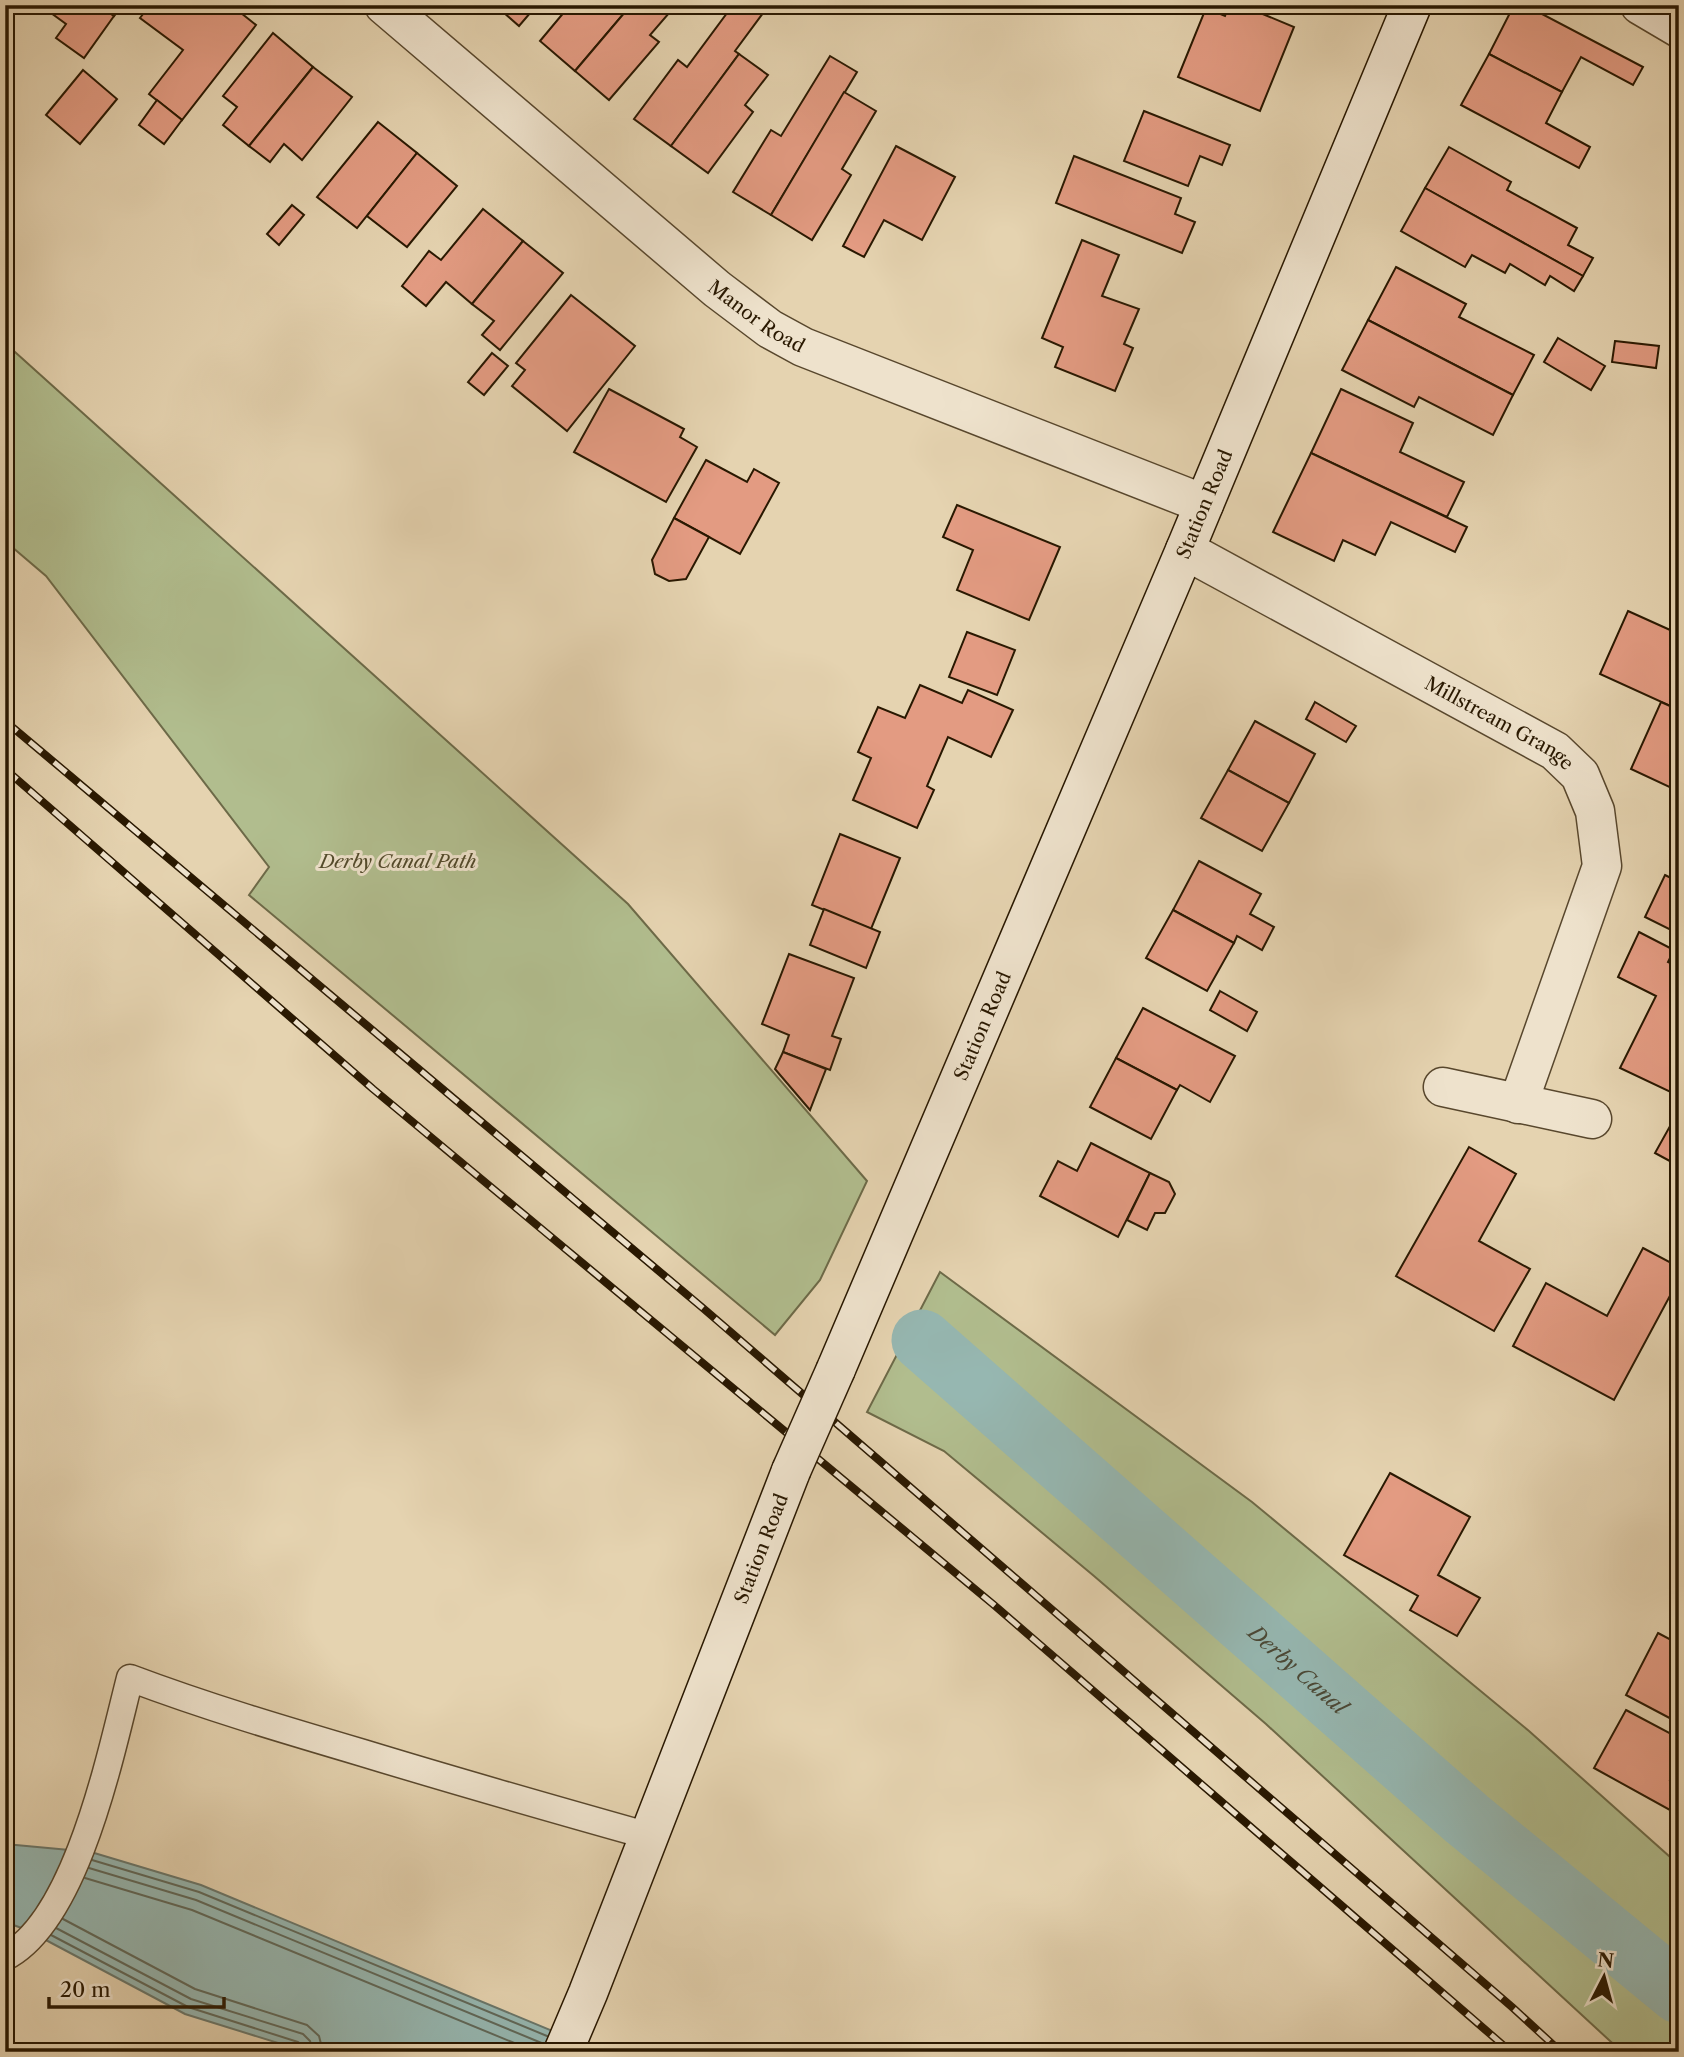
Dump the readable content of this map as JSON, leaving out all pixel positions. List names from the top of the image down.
{
  "streets": {
    "main road": ["Manor Road", "Station Road", "Millstream Grange"]
  },
  "crossings": [
    ["Manor Road", "Station Road"],
    ["Station Road", "Millstream Grange"]
  ],
  "water": ["Derby Canal"],
  "parks": ["Derby Canal Path"],
  "scale_bar": "20 m",
  "north": "top"
}
